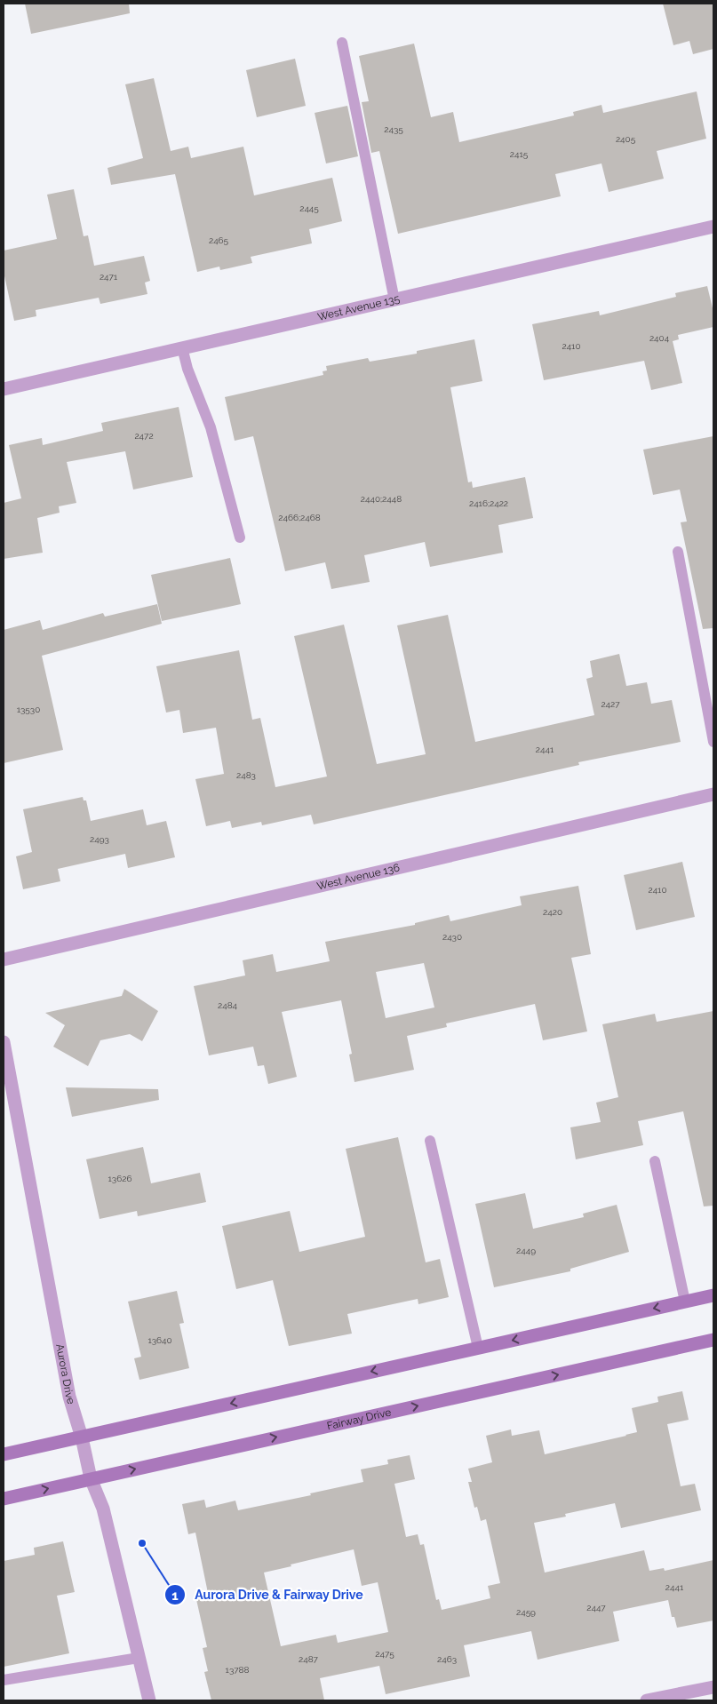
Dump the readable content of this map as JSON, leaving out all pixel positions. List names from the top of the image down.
{
  "streets": {
    "street": [
      "West Avenue 135",
      "West Avenue 136",
      "Aurora Drive",
      "Fairway Drive"
    ]
  },
  "crossings": [
    ["Aurora Drive", "Fairway Drive"]
  ],
  "places": ["Aurora Drive & Fairway Drive"],
  "house_numbers": [
    "2435",
    "2405",
    "2415",
    "2445",
    "2465",
    "2471",
    "2404",
    "2410",
    "2472",
    "2440;2448",
    "2416;2422",
    "2466;2468",
    "2427",
    "13530",
    "2441",
    "2483",
    "2493",
    "2410",
    "2420",
    "2430",
    "2484",
    "13626",
    "2449",
    "13640",
    "2441",
    "2447",
    "2459",
    "2475",
    "2487",
    "2463",
    "13788"
  ]
}
